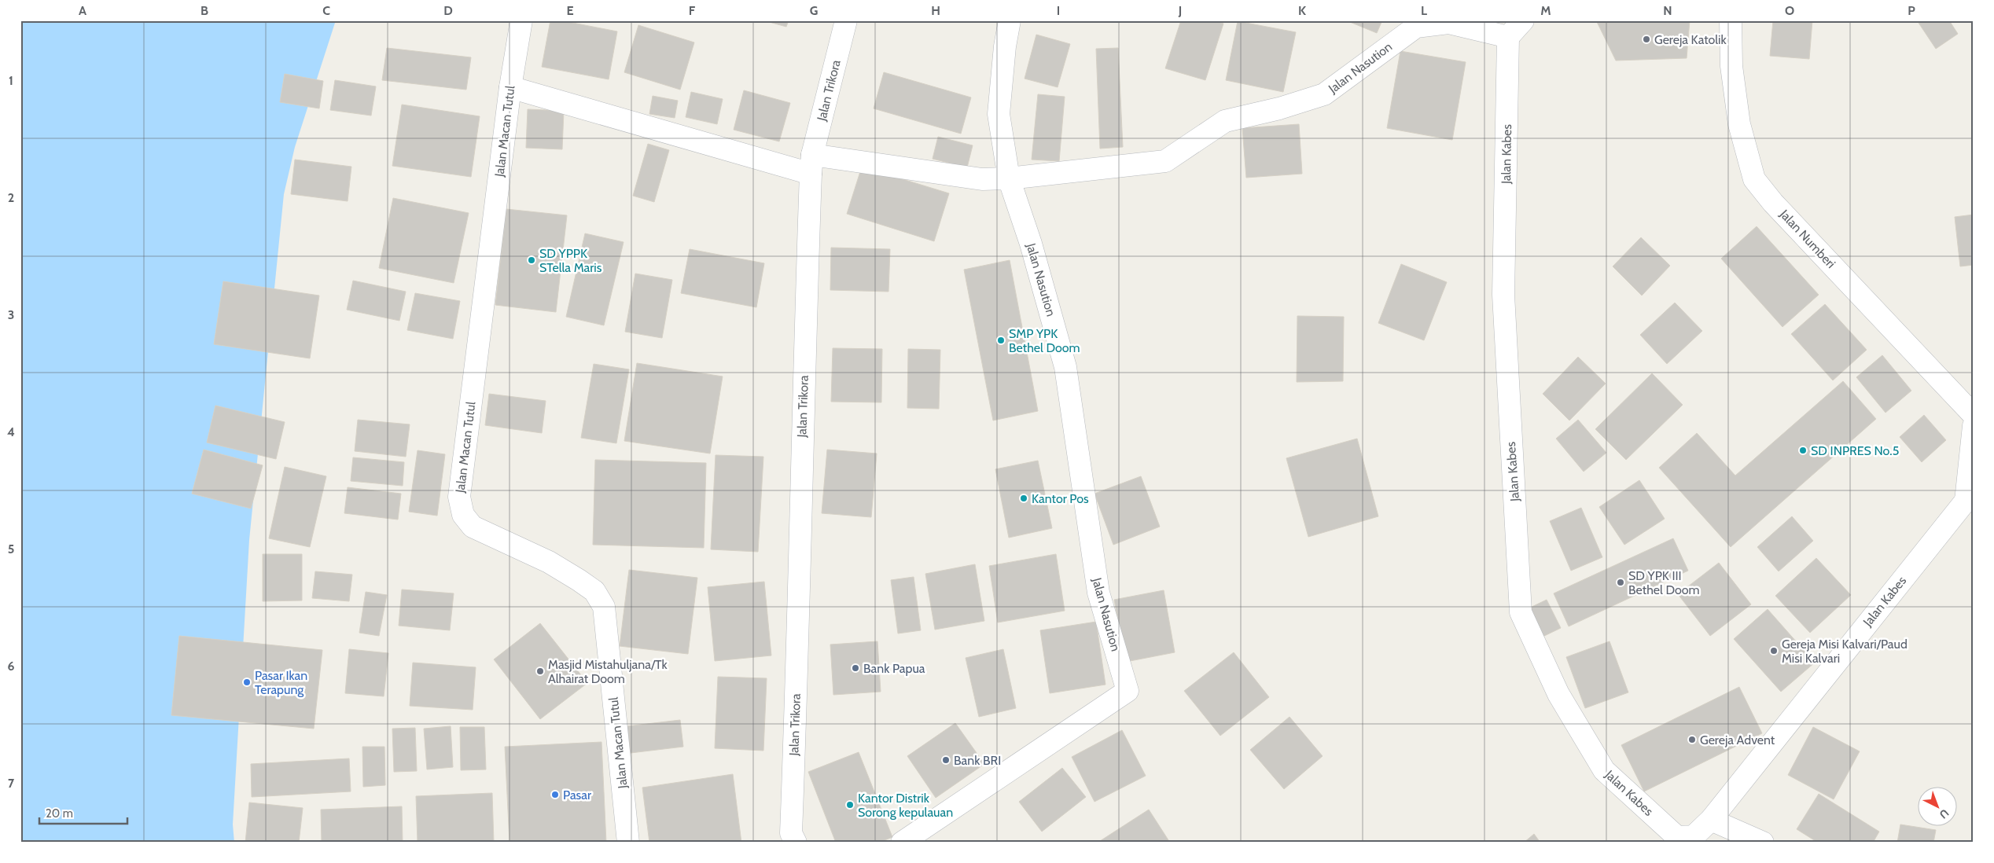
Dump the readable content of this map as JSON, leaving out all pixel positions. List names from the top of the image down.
{
  "streets": {
    "street": [
      "Jalan Nasution",
      "Jalan Trikora",
      "Jalan Macan Tutul",
      "Jalan Kabes",
      "Jalan Numberi"
    ]
  },
  "crossings": [
    ["Jalan Nasution", "Jalan Kabes"]
  ],
  "places": [
    "Gereja Katolik",
    "SD YPPK STella Maris",
    "SMP YPK Bethel Doom",
    "SD INPRES No.5",
    "Kantor Pos",
    "SD YPK III Bethel Doom",
    "Gereja Misi Kalvari/Paud Misi Kalvari",
    "Bank Papua",
    "Masjid Mistahuljana/Tk Alhairat Doom",
    "Pasar Ikan Terapung",
    "Gereja Advent",
    "Bank BRI",
    "Pasar",
    "Kantor Distrik Sorong kepulauan"
  ],
  "scale_bar": "20 m",
  "north": "bottom right",
  "grid": {
    "columns": [
      "A",
      "B",
      "C",
      "D",
      "E",
      "F",
      "G",
      "H",
      "I",
      "J",
      "K",
      "L",
      "M",
      "N",
      "O",
      "P"
    ],
    "rows": [
      "1",
      "2",
      "3",
      "4",
      "5",
      "6",
      "7"
    ]
  }
}
